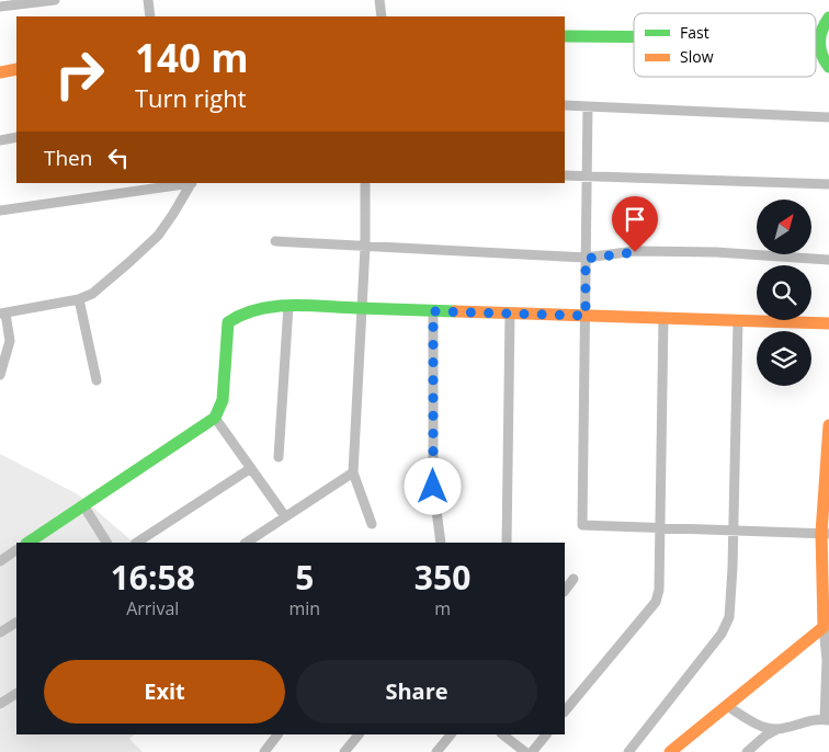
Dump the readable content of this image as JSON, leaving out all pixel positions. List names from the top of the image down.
{
  "legend": ["Fast", "Slow"],
  "north": "top right",
  "page": {
    "turn": ["140 m", "Turn right"],
    "then": "Then",
    "eta": [
      "16:58",
      "Arrival",
      "5",
      "min",
      "350",
      "m"
    ],
    "buttons": ["Exit", "Share"]
  }
}
